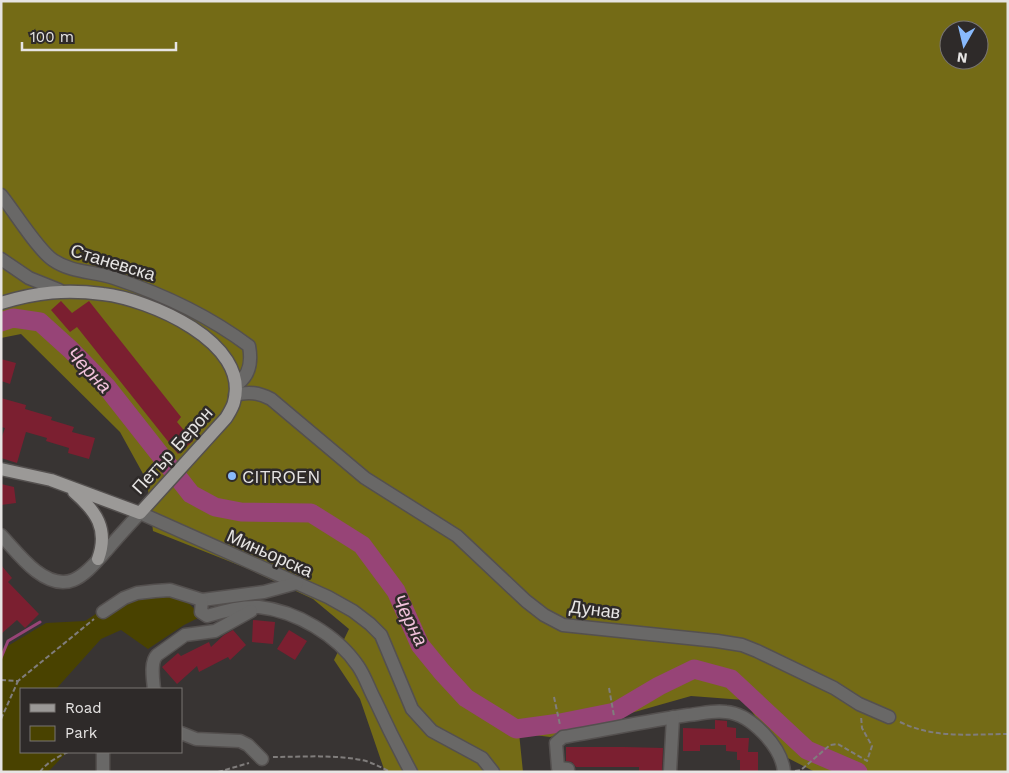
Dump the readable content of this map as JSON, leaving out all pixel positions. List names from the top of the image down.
{
  "streets": {
    "main road": ["Петър Берон"],
    "street": ["Станевска", "Миньорска", "Дунав"]
  },
  "crossings": [
    ["Станевска", "Петър Берон"],
    ["Станевска", "Дунав"],
    ["Петър Берон", "Миньорска"],
    ["Петър Берон", "Дунав"]
  ],
  "water": ["Черна"],
  "places": ["CITROEN"],
  "legend": ["Road", "Park"],
  "scale_bar": "100 m",
  "north": "bottom"
}
